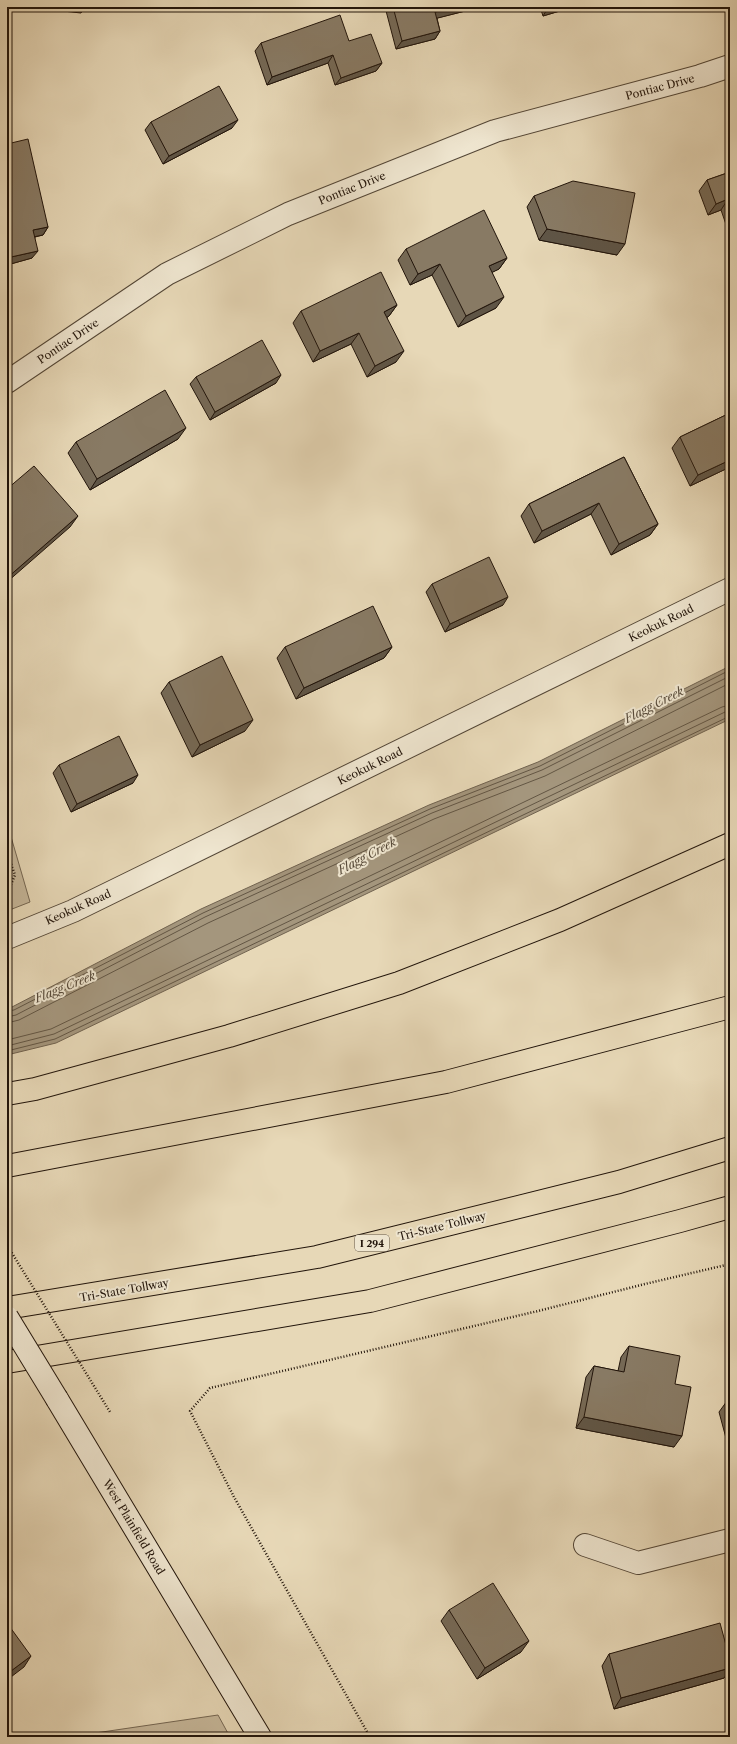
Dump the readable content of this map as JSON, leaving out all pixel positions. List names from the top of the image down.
{
  "streets": {
    "highway": ["Tri-State Tollway", "I 294"],
    "street": ["Pontiac Drive", "Keokuk Road", "West Plainfield Road"]
  },
  "water": ["Flagg Creek"]
}
